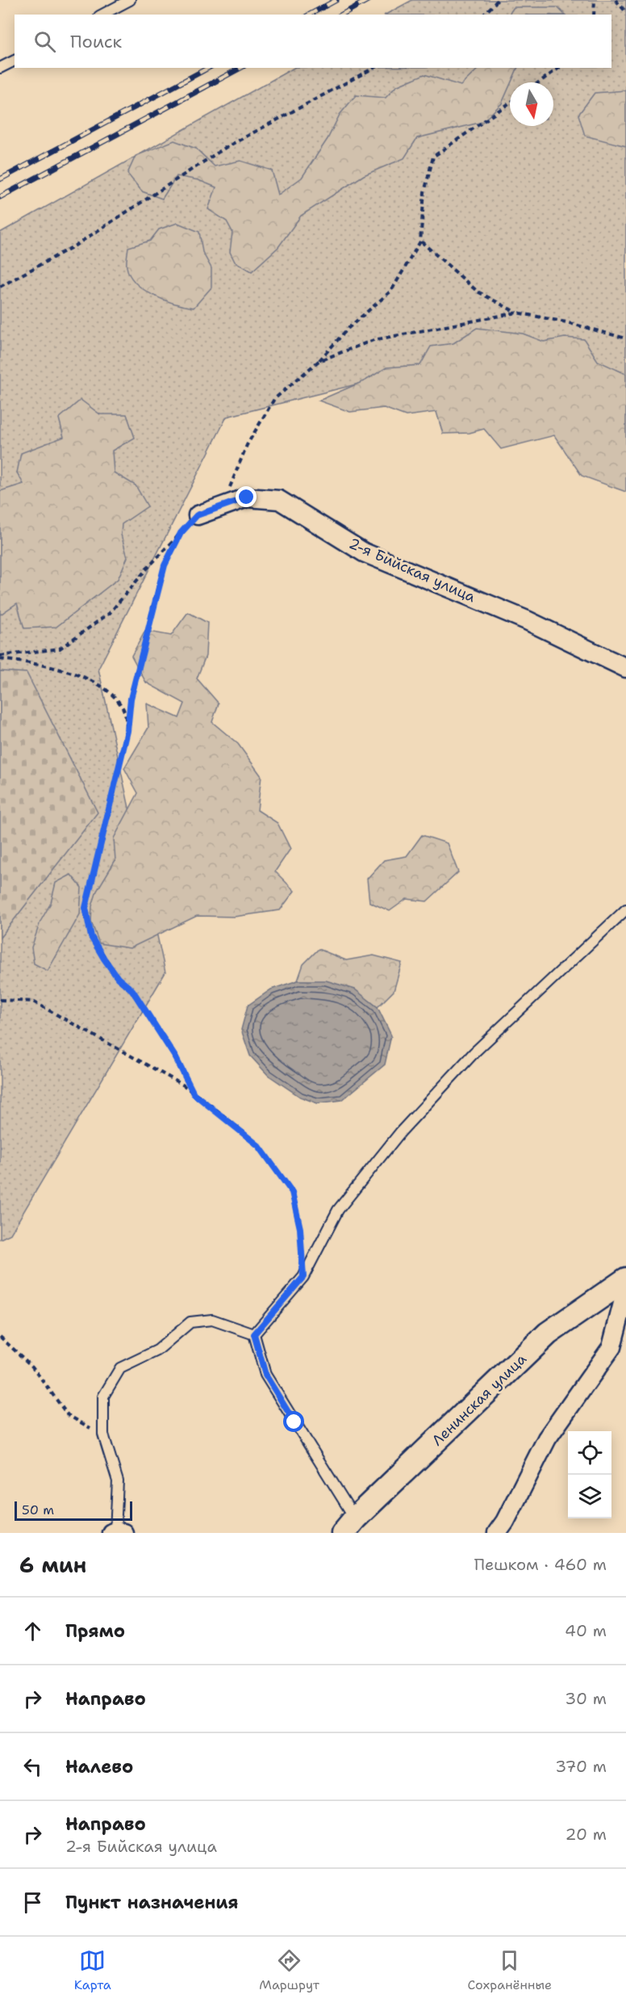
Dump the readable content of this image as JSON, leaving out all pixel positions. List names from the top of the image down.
{
  "streets": {
    "street": ["2-я Бийская улица", "Ленинская улица"]
  },
  "scale_bar": "50 m",
  "north": "bottom",
  "page": {
    "search": "Поиск",
    "scale": "50 m",
    "heading": ["6 мин", "Пешком · 460 m"],
    "list": [
      ["Прямо", "40 m"],
      ["Направо", "30 m"],
      ["Налево", "370 m"],
      ["Направо", "2-я Бийская улица", "20 m"],
      "Пункт назначения"
    ],
    "nav": ["Карта", "Маршрут", "Сохранённые"]
  }
}
